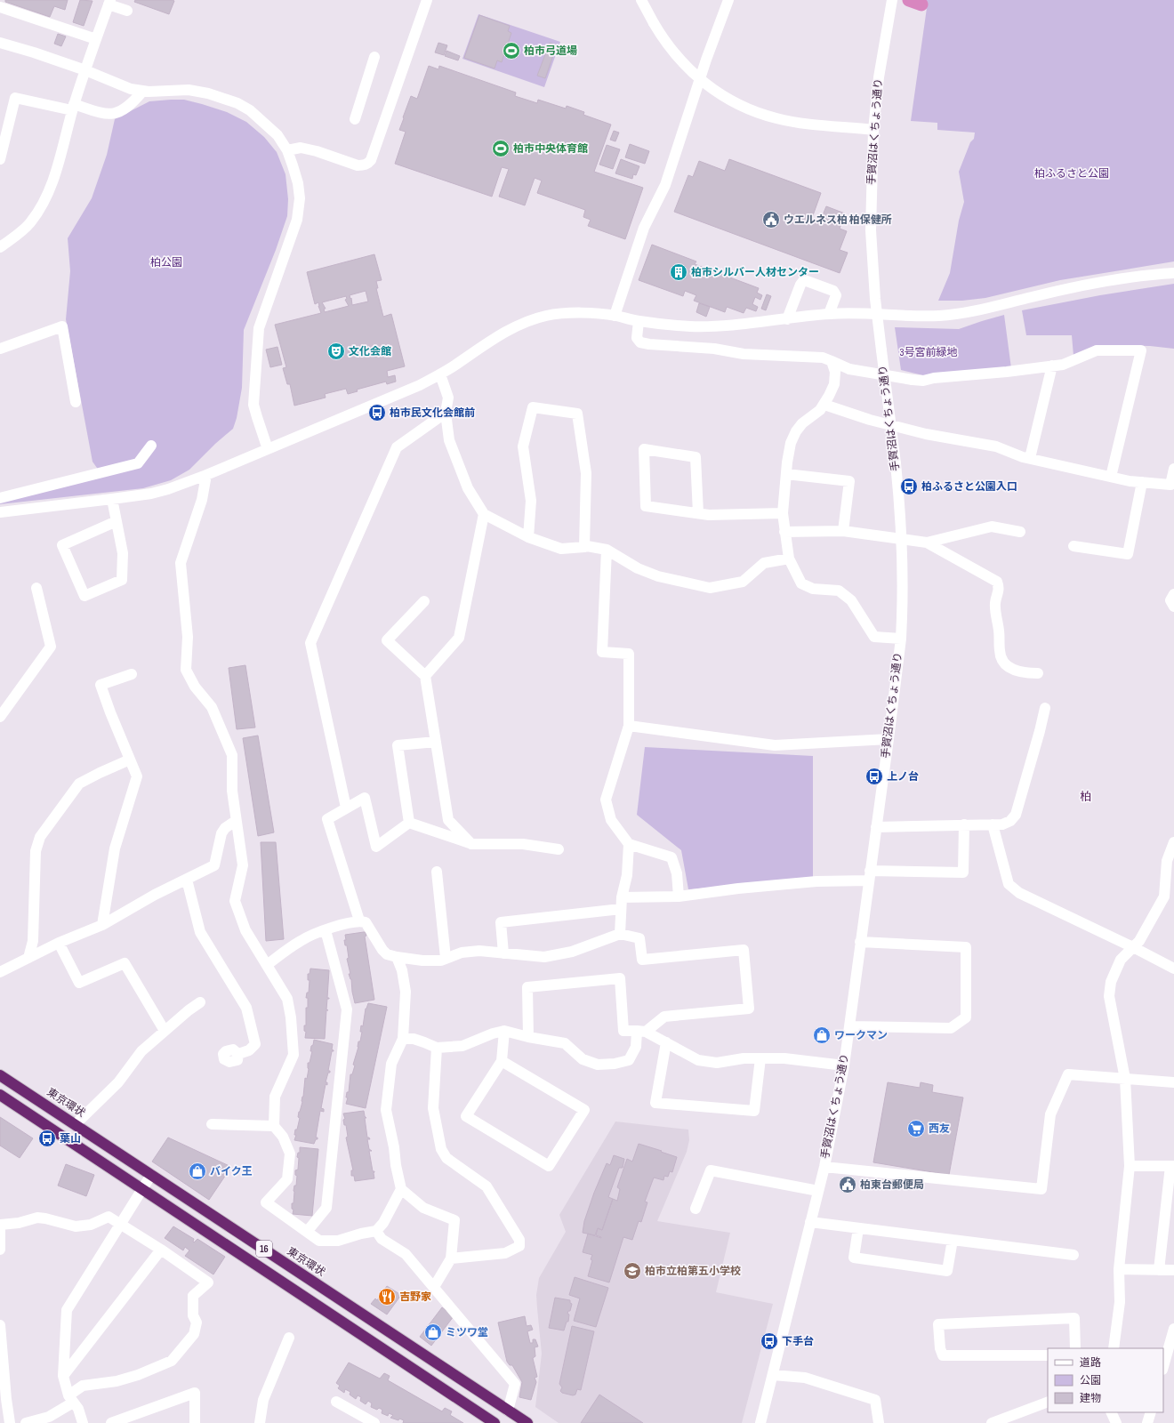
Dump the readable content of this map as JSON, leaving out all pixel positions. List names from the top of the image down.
{
  "streets": {
    "highway": ["東京環状", "16"],
    "street": ["手賀沼はくちょう通り"]
  },
  "districts": ["柏"],
  "parks": ["柏ふるさと公園", "柏公園", "3号宮前緑地"],
  "places": {
    "sports": ["柏市弓道場", "柏市中央体育館"],
    "public building": ["ウエルネス柏 柏保健所", "柏東台郵便局"],
    "building": ["柏市シルバー人材センター"],
    "theatre": ["文化会館"],
    "bus stop": [
      "柏市民文化会館前",
      "柏ふるさと公園入口",
      "上ノ台",
      "葉山",
      "下手台"
    ],
    "shop": ["ワークマン", "バイク王", "ミツワ堂"],
    "supermarket": ["西友"],
    "school or university": ["柏市立柏第五小学校"],
    "restaurant": ["吉野家"]
  },
  "legend": ["道路", "公園", "建物"]
}
